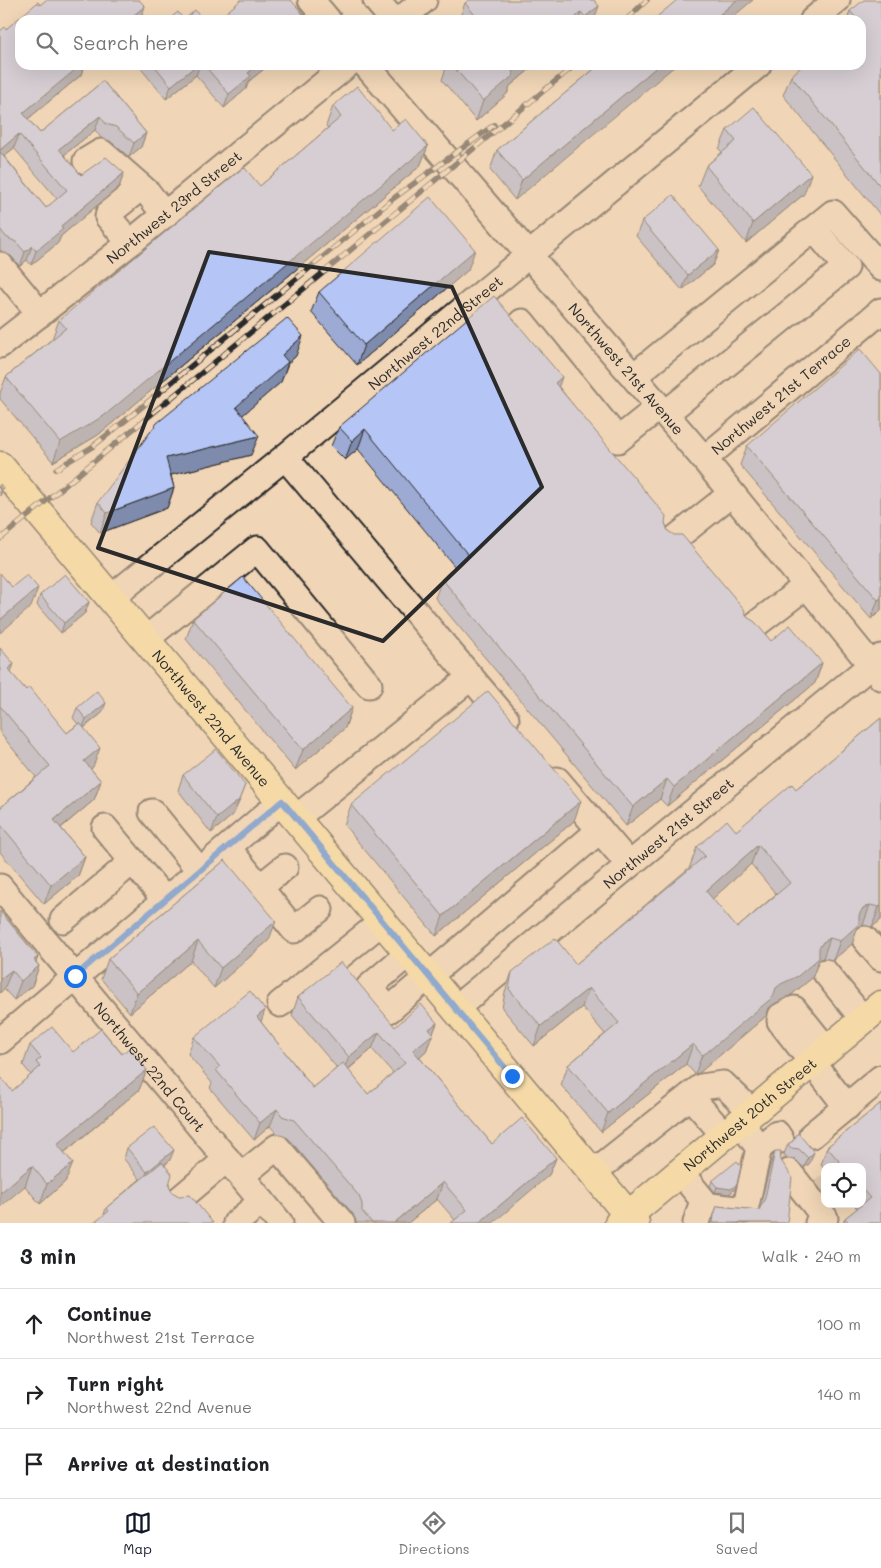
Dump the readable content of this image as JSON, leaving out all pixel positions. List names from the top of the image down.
{
  "streets": {
    "main road": ["Northwest 22nd Avenue", "Northwest 20th Street"],
    "street": [
      "Northwest 23rd Street",
      "Northwest 22nd Street",
      "Northwest 21st Avenue",
      "Northwest 21st Terrace",
      "Northwest 21st Street",
      "Northwest 22nd Court"
    ]
  },
  "crossings": [
    ["Northwest 22nd Street", "Northwest 21st Avenue"],
    ["Northwest 22nd Street", "Northwest 22nd Avenue"],
    ["Northwest 21st Avenue", "Northwest 21st Terrace"],
    ["Northwest 21st Avenue", "Northwest 21st Street"],
    ["Northwest 22nd Avenue", "Northwest 21st Street"],
    ["Northwest 22nd Avenue", "Northwest 20th Street"]
  ],
  "page": {
    "search": "Search here",
    "heading": ["3 min", "Walk · 240 m"],
    "list": [
      ["Continue", "Northwest 21st Terrace", "100 m"],
      ["Turn right", "Northwest 22nd Avenue", "140 m"],
      "Arrive at destination"
    ],
    "nav": ["Map", "Directions", "Saved"]
  }
}
